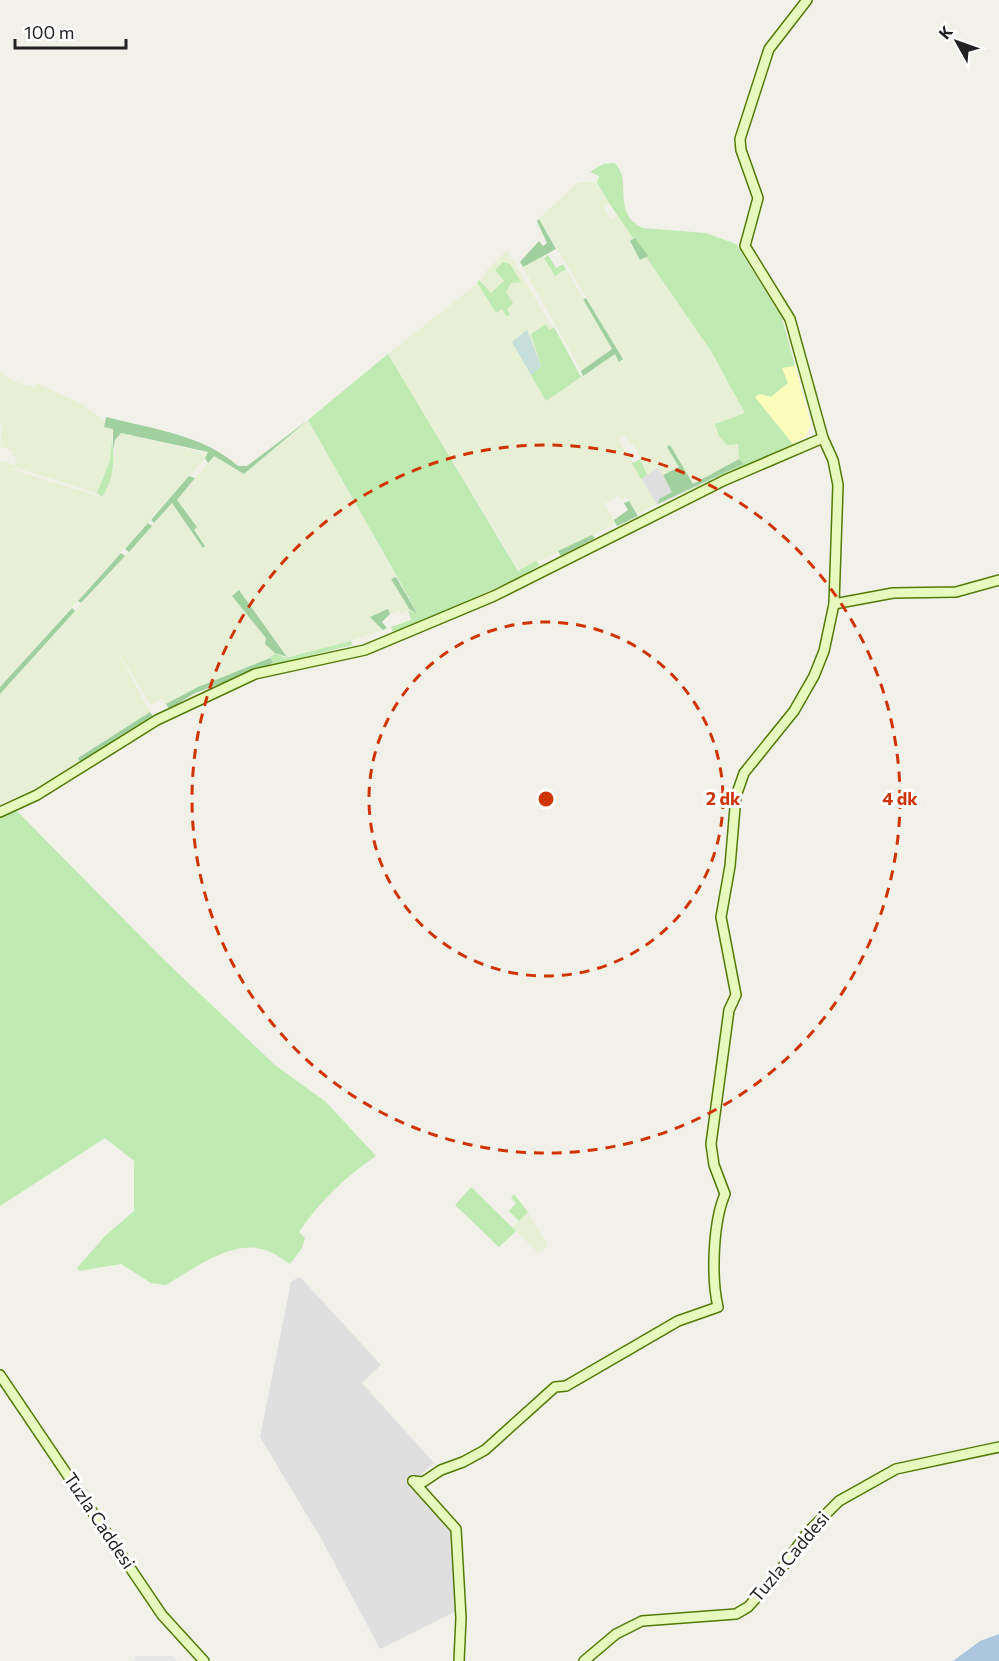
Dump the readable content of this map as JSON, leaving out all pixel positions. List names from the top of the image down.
{
  "streets": {
    "street": ["Tuzla Caddesi"]
  },
  "scale_bar": "100 m",
  "north": "top left",
  "rings": ["2 dk", "4 dk"]
}
